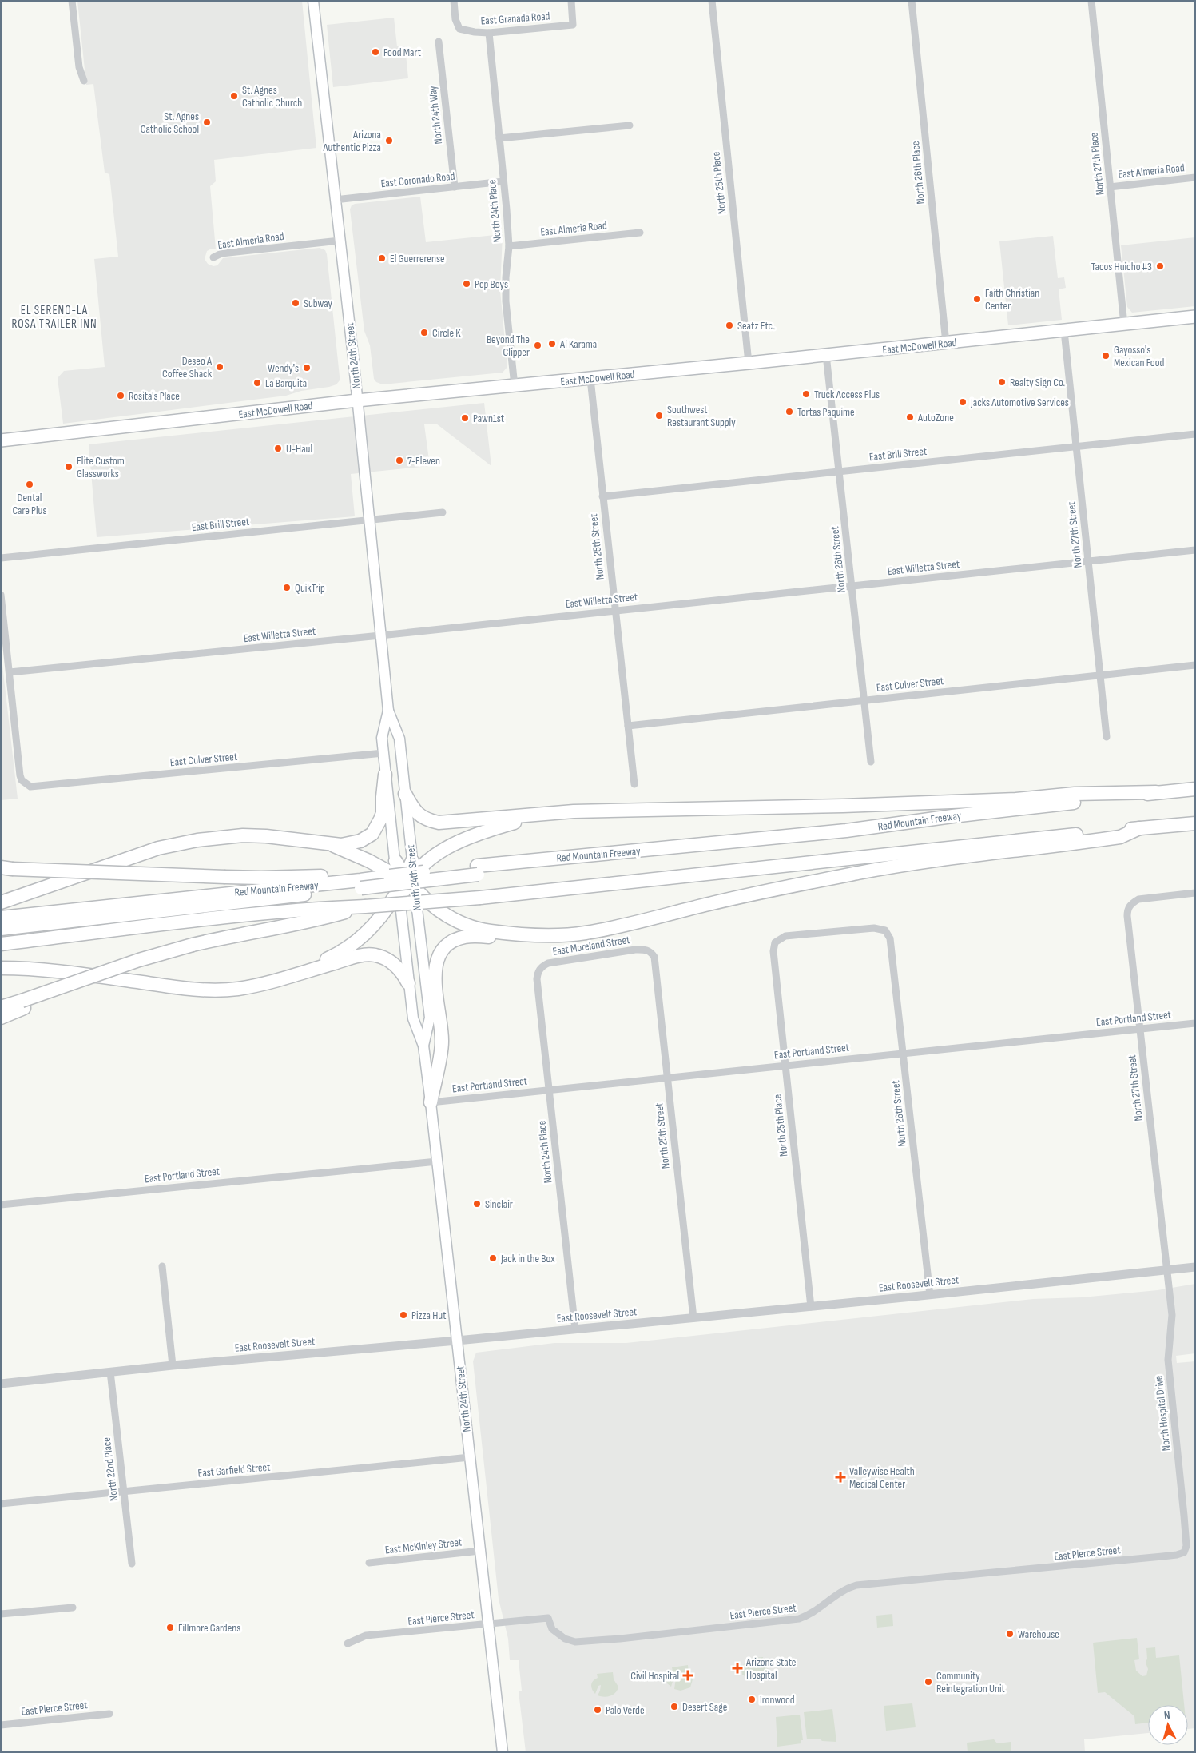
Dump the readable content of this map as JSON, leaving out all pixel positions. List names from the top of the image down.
{
  "streets": {
    "highway": ["Red Mountain Freeway"],
    "main road": ["East McDowell Road", "North 24th Street"],
    "street": [
      "East Granada Road",
      "North 24th Way",
      "North 27th Place",
      "East Almeria Road",
      "North 26th Place",
      "East Coronado Road",
      "North 25th Place",
      "North 24th Place",
      "East Brill Street",
      "North 27th Street",
      "North 25th Street",
      "North 26th Street",
      "East Willetta Street",
      "East Culver Street",
      "East Moreland Street",
      "East Portland Street",
      "East Roosevelt Street",
      "North Hospital Drive",
      "North 22nd Place",
      "East Garfield Street",
      "East McKinley Street",
      "East Pierce Street"
    ]
  },
  "crossings": [
    ["East Granada Road", "North 24th Place"],
    ["North 24th Way", "East Coronado Road"],
    ["North 27th Place", "East Almeria Road"],
    ["North 27th Place", "East McDowell Road"],
    ["East Almeria Road", "North 24th Place"],
    ["East Almeria Road", "North 24th Street"],
    ["North 26th Place", "East McDowell Road"],
    ["East Coronado Road", "North 24th Place"],
    ["East Coronado Road", "North 24th Street"],
    ["North 25th Place", "East McDowell Road"],
    ["North 25th Place", "North 26th Street"],
    ["North 25th Place", "East Portland Street"],
    ["North 25th Place", "East Roosevelt Street"],
    ["North 24th Place", "East McDowell Road"],
    ["North 24th Place", "East Moreland Street"],
    ["North 24th Place", "East Portland Street"],
    ["North 24th Place", "East Roosevelt Street"],
    ["East McDowell Road", "North 24th Street"],
    ["East McDowell Road", "North 27th Street"],
    ["East McDowell Road", "North 25th Street"],
    ["East McDowell Road", "North 26th Street"],
    ["North 24th Street", "East Brill Street"],
    ["North 24th Street", "East Willetta Street"],
    ["North 24th Street", "East Culver Street"],
    ["North 24th Street", "Red Mountain Freeway"],
    ["North 24th Street", "East Portland Street"],
    ["North 24th Street", "East Roosevelt Street"],
    ["North 24th Street", "East Garfield Street"],
    ["North 24th Street", "East McKinley Street"],
    ["North 24th Street", "East Pierce Street"],
    ["East Brill Street", "North 27th Street"],
    ["East Brill Street", "North 25th Street"],
    ["East Brill Street", "North 26th Street"],
    ["North 27th Street", "East Willetta Street"],
    ["North 27th Street", "East Culver Street"],
    ["North 27th Street", "East Portland Street"],
    ["North 27th Street", "East Roosevelt Street"],
    ["North 27th Street", "North Hospital Drive"],
    ["North 25th Street", "East Willetta Street"],
    ["North 25th Street", "East Culver Street"],
    ["North 25th Street", "East Moreland Street"],
    ["North 25th Street", "East Portland Street"],
    ["North 25th Street", "East Roosevelt Street"],
    ["North 26th Street", "East Willetta Street"],
    ["North 26th Street", "East Culver Street"],
    ["North 26th Street", "East Portland Street"],
    ["North 26th Street", "East Roosevelt Street"],
    ["East Willetta Street", "East Culver Street"],
    ["East Roosevelt Street", "North Hospital Drive"],
    ["East Roosevelt Street", "North 22nd Place"],
    ["North Hospital Drive", "East Pierce Street"],
    ["North 22nd Place", "East Garfield Street"]
  ],
  "districts": ["EL SERENO-LA ROSA TRAILER INN"],
  "places": {
    "other": [
      "Food Mart",
      "St. Agnes Catholic Church",
      "St. Agnes Catholic School",
      "Arizona Authentic Pizza",
      "El Guerrerense",
      "Tacos Huicho #3",
      "Pep Boys",
      "Faith Christian Center",
      "Subway",
      "Seatz Etc.",
      "Circle K",
      "Al Karama",
      "Beyond The Clipper",
      "Gayosso's Mexican Food",
      "Deseo A Coffee Shack",
      "Wendy's",
      "Realty Sign Co.",
      "La Barquita",
      "Truck Access Plus",
      "Rosita's Place",
      "Jacks Automotive Services",
      "Tortas Paquime",
      "Southwest Restaurant Supply",
      "AutoZone",
      "Pawn1st",
      "U-Haul",
      "7-Eleven",
      "Elite Custom Glassworks",
      "Dental Care Plus",
      "QuikTrip",
      "Sinclair",
      "Jack in the Box",
      "Pizza Hut",
      "Fillmore Gardens",
      "Warehouse",
      "Community Reintegration Unit",
      "Ironwood",
      "Desert Sage",
      "Palo Verde"
    ],
    "health": ["Valleywise Health Medical Center", "Arizona State Hospital", "Civil Hospital"]
  },
  "north": "top"
}
